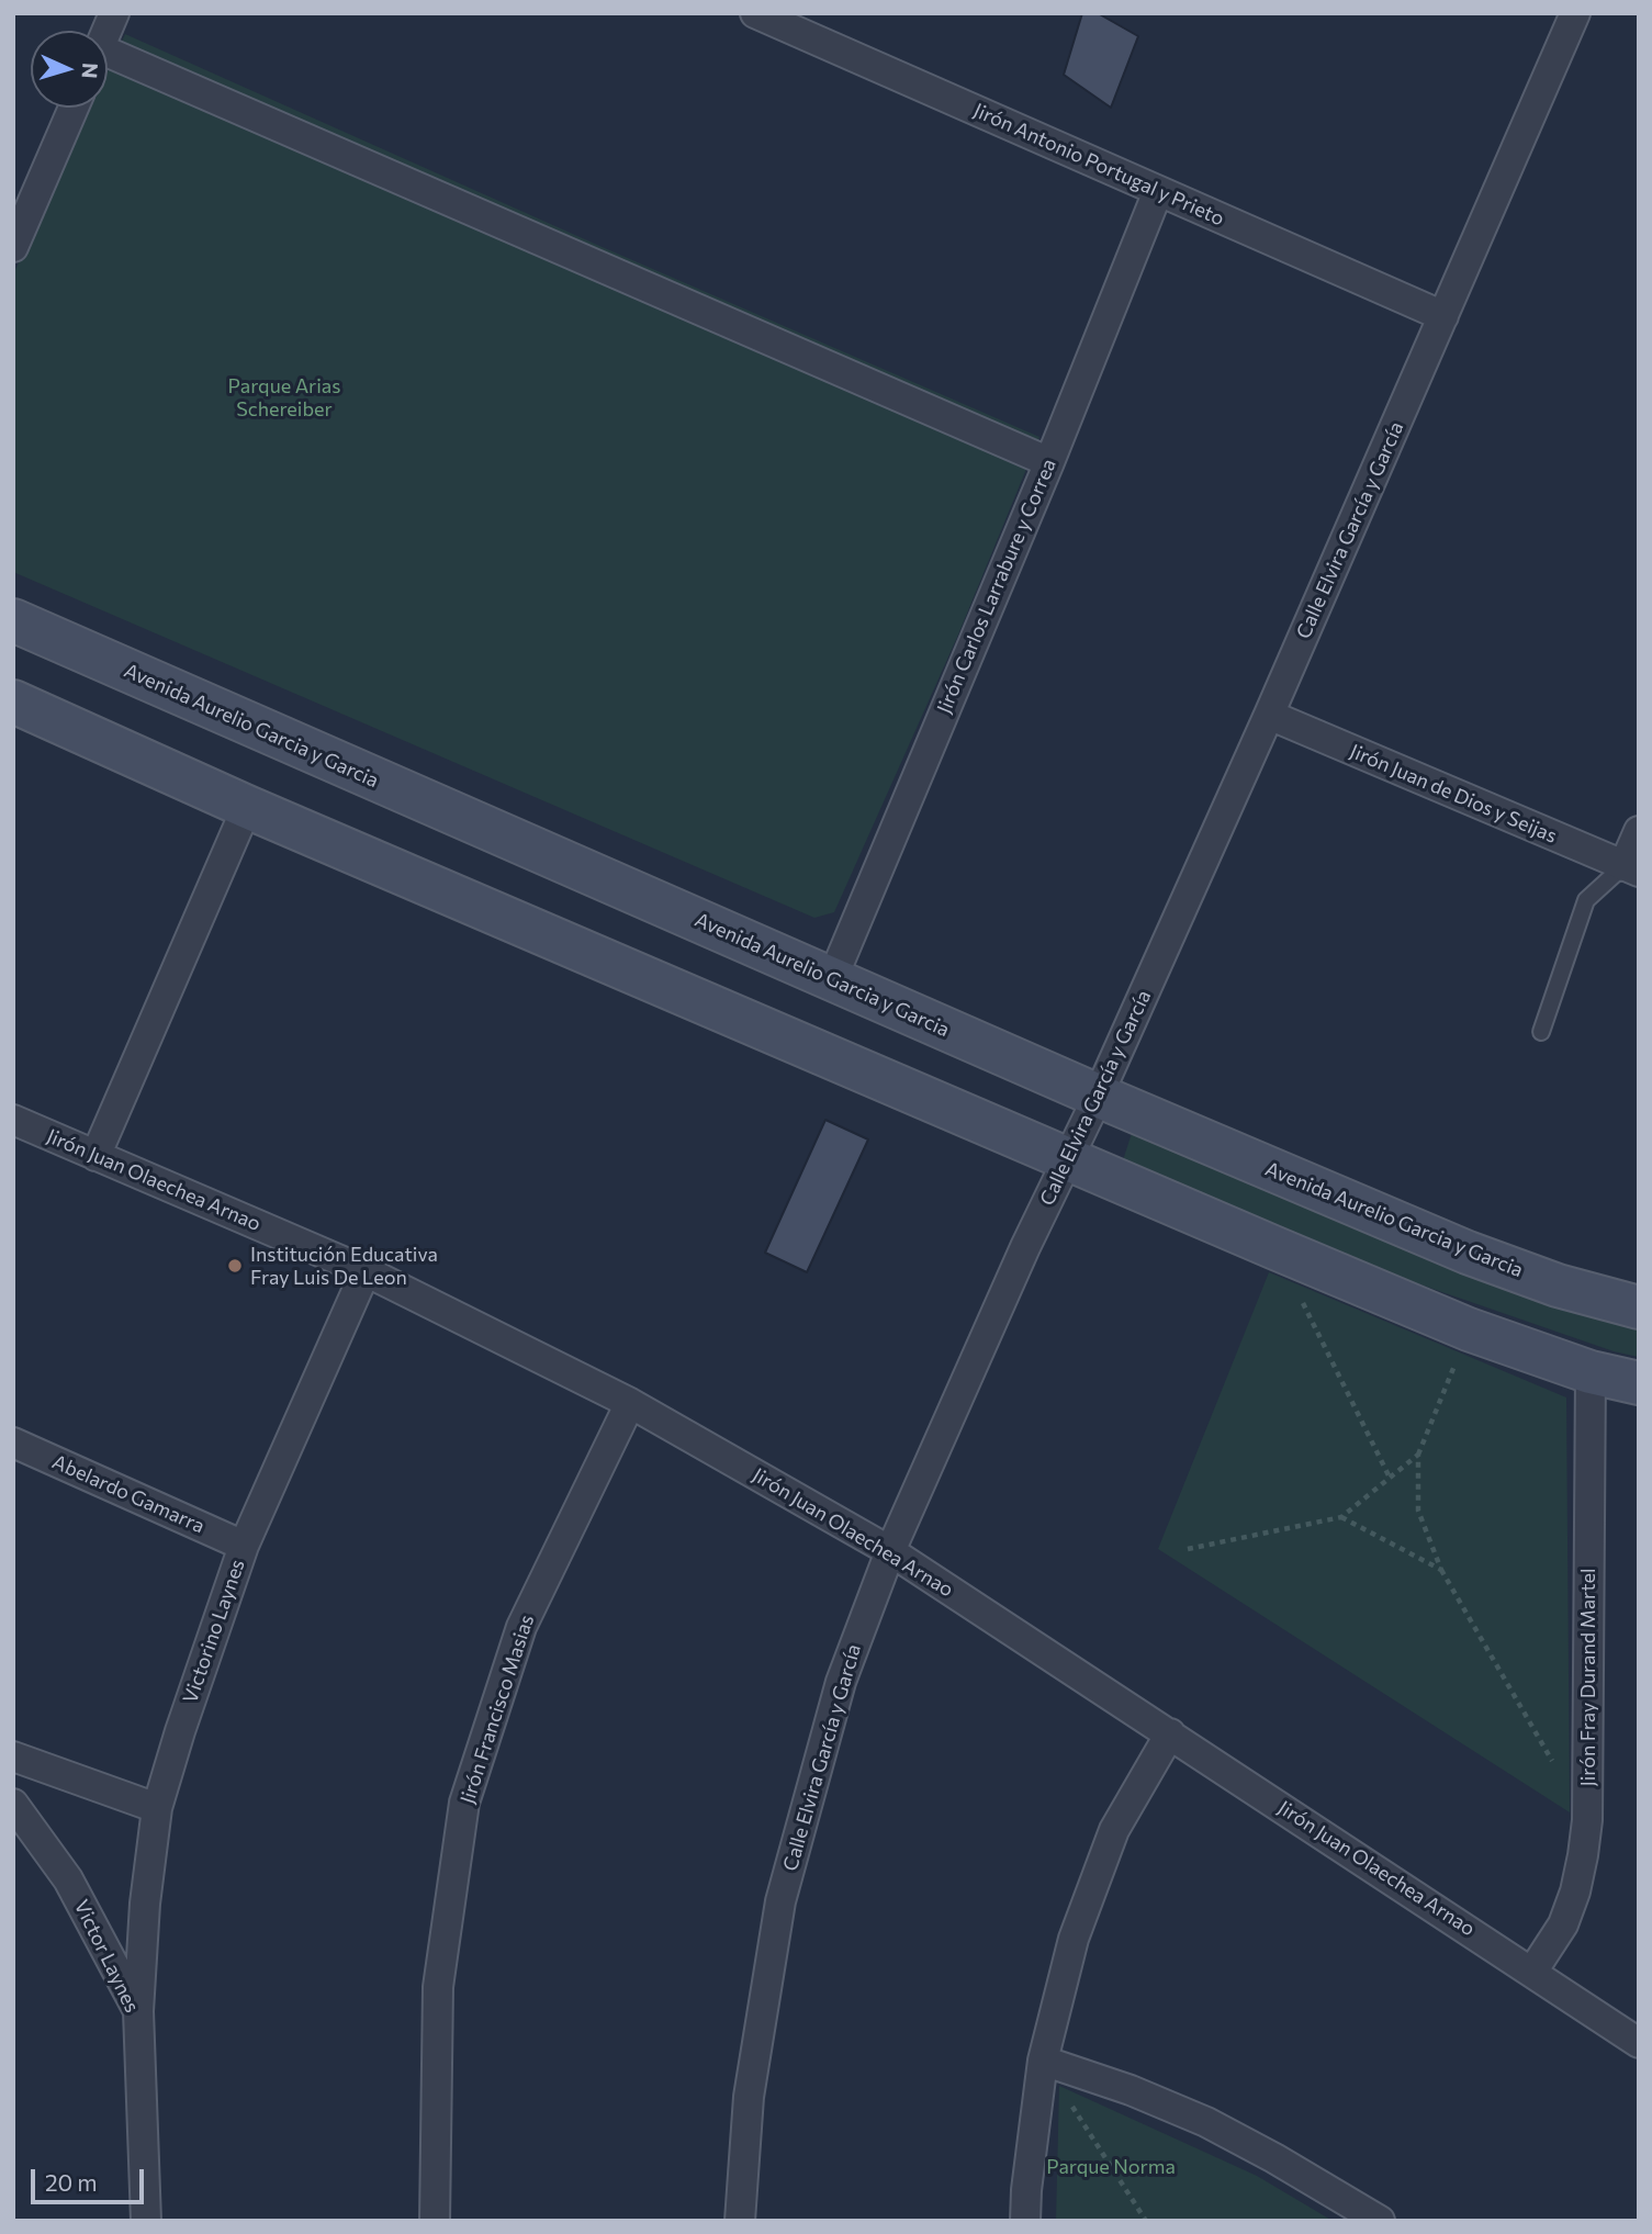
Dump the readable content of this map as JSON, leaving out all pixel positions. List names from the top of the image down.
{
  "streets": {
    "main road": ["Avenida Aurelio Garcia y Garcia"],
    "street": [
      "Jirón Antonio Portugal y Prieto",
      "Calle Elvira García y García",
      "Jirón Carlos Larrabure y Correa",
      "Jirón Juan de Dios y Seijas",
      "Jirón Juan Olaechea Arnao",
      "Abelardo Gamarra",
      "Victorino Laynes",
      "Jirón Fray Durand Martel",
      "Jirón Francisco Masias",
      "Victor Laynes"
    ]
  },
  "crossings": [
    ["Jirón Antonio Portugal y Prieto", "Calle Elvira García y García"],
    ["Jirón Antonio Portugal y Prieto", "Jirón Carlos Larrabure y Correa"],
    ["Calle Elvira García y García", "Avenida Aurelio Garcia y Garcia"],
    ["Calle Elvira García y García", "Jirón Juan de Dios y Seijas"],
    ["Calle Elvira García y García", "Jirón Juan Olaechea Arnao"],
    ["Jirón Carlos Larrabure y Correa", "Avenida Aurelio Garcia y Garcia"],
    ["Jirón Juan Olaechea Arnao", "Victorino Laynes"],
    ["Jirón Juan Olaechea Arnao", "Jirón Fray Durand Martel"],
    ["Jirón Juan Olaechea Arnao", "Jirón Francisco Masias"],
    ["Abelardo Gamarra", "Victorino Laynes"],
    ["Victorino Laynes", "Victor Laynes"]
  ],
  "parks": ["Parque Arias Schereiber", "Parque Norma"],
  "places": ["Institución Educativa Fray Luis De Leon"],
  "scale_bar": "20 m",
  "north": "right"
}
